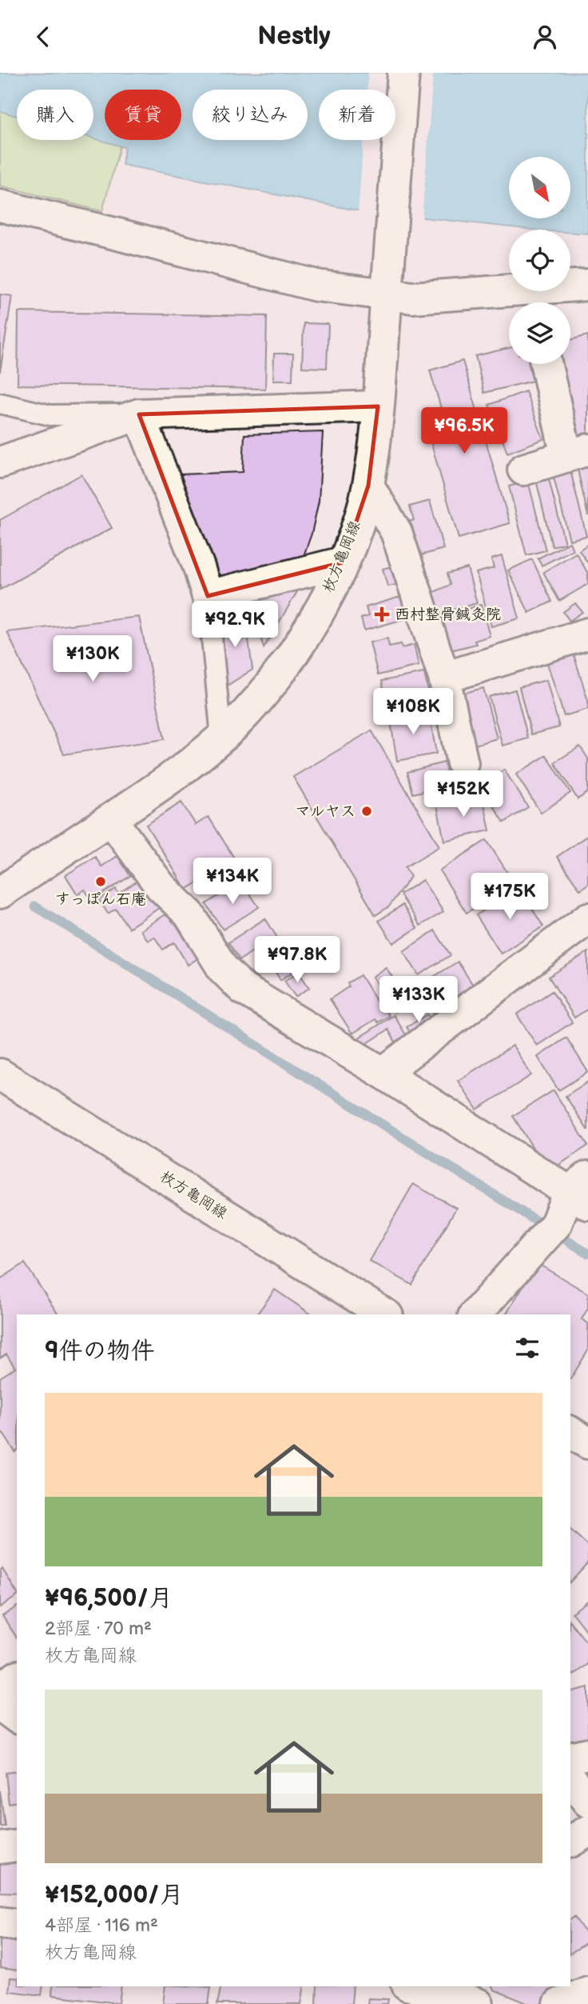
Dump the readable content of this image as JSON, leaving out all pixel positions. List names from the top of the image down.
{
  "streets": {
    "street": ["枚方亀岡線"]
  },
  "places": {
    "health": ["西村整骨鍼灸院"],
    "other": ["マルヤス", "すっぽん石庵"]
  },
  "north": "bottom right",
  "page": {
    "header": "Nestly",
    "chip": [
      "購入",
      "賃貸",
      "絞り込み",
      "新着"
    ],
    "price": [
      "¥96.5K",
      "¥92.9K",
      "¥130K",
      "¥108K",
      "¥152K",
      "¥134K",
      "¥175K",
      "¥97.8K",
      "¥133K"
    ],
    "heading": "9件の物件",
    "list": [
      {
        "name": "¥96,500/月",
        "note": "2部屋 · 70 m² · 枚方亀岡線"
      },
      {
        "name": "¥152,000/月",
        "note": "4部屋 · 116 m² · 枚方亀岡線"
      }
    ]
  }
}
